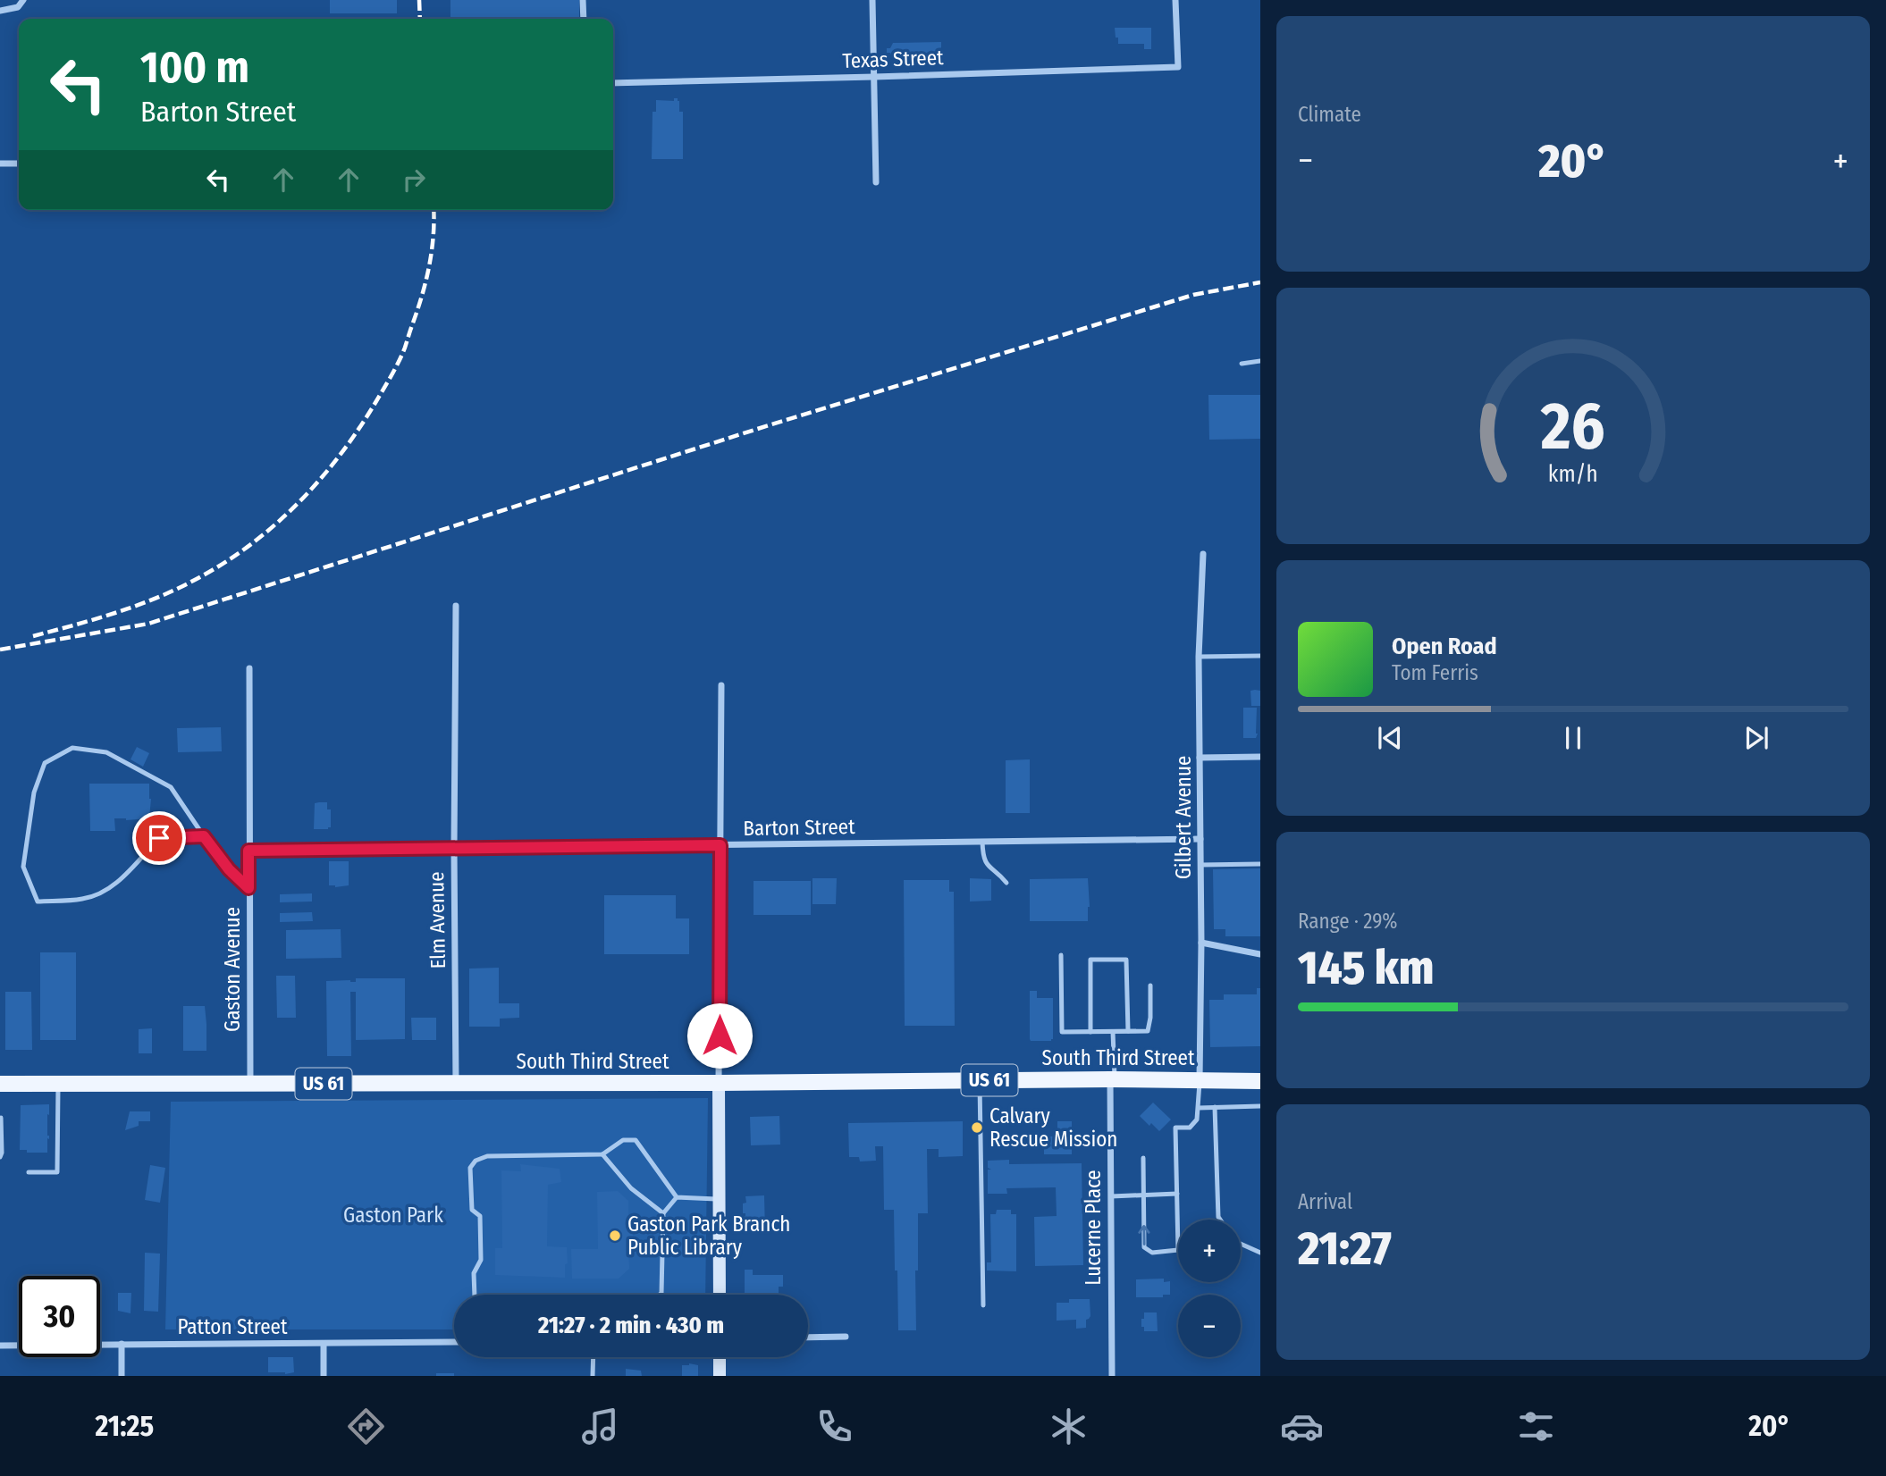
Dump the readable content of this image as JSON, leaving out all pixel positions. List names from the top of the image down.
{
  "streets": {
    "main road": ["South Third Street", "US 61"],
    "street": [
      "Texas Street",
      "Gilbert Avenue",
      "Barton Street",
      "Elm Avenue",
      "Gaston Avenue",
      "Lucerne Place",
      "Patton Street"
    ]
  },
  "crossings": [
    ["Gilbert Avenue", "Barton Street"],
    ["Gilbert Avenue", "South Third Street"],
    ["Barton Street", "Elm Avenue"],
    ["Barton Street", "Gaston Avenue"],
    ["Elm Avenue", "South Third Street"],
    ["Gaston Avenue", "South Third Street"],
    ["South Third Street", "Lucerne Place"]
  ],
  "parks": ["Gaston Park"],
  "places": ["Calvary Rescue Mission", "Gaston Park Branch Public Library"],
  "page": {
    "tile": [
      "Climate",
      ["Range · 29%", "145 km"],
      ["Arrival", "21:27"]
    ],
    "turn": ["100 m", "Barton Street"],
    "heat": ["−", "20°", "+"],
    "song": ["Open Road", "Tom Ferris"],
    "map_buttons": ["+", "−"],
    "limit": "30",
    "trip": "21:27 · 2 min · 430 m",
    "tabs": ["21:25", "20°"],
    "gauge": ["26", "km/h"]
  }
}
